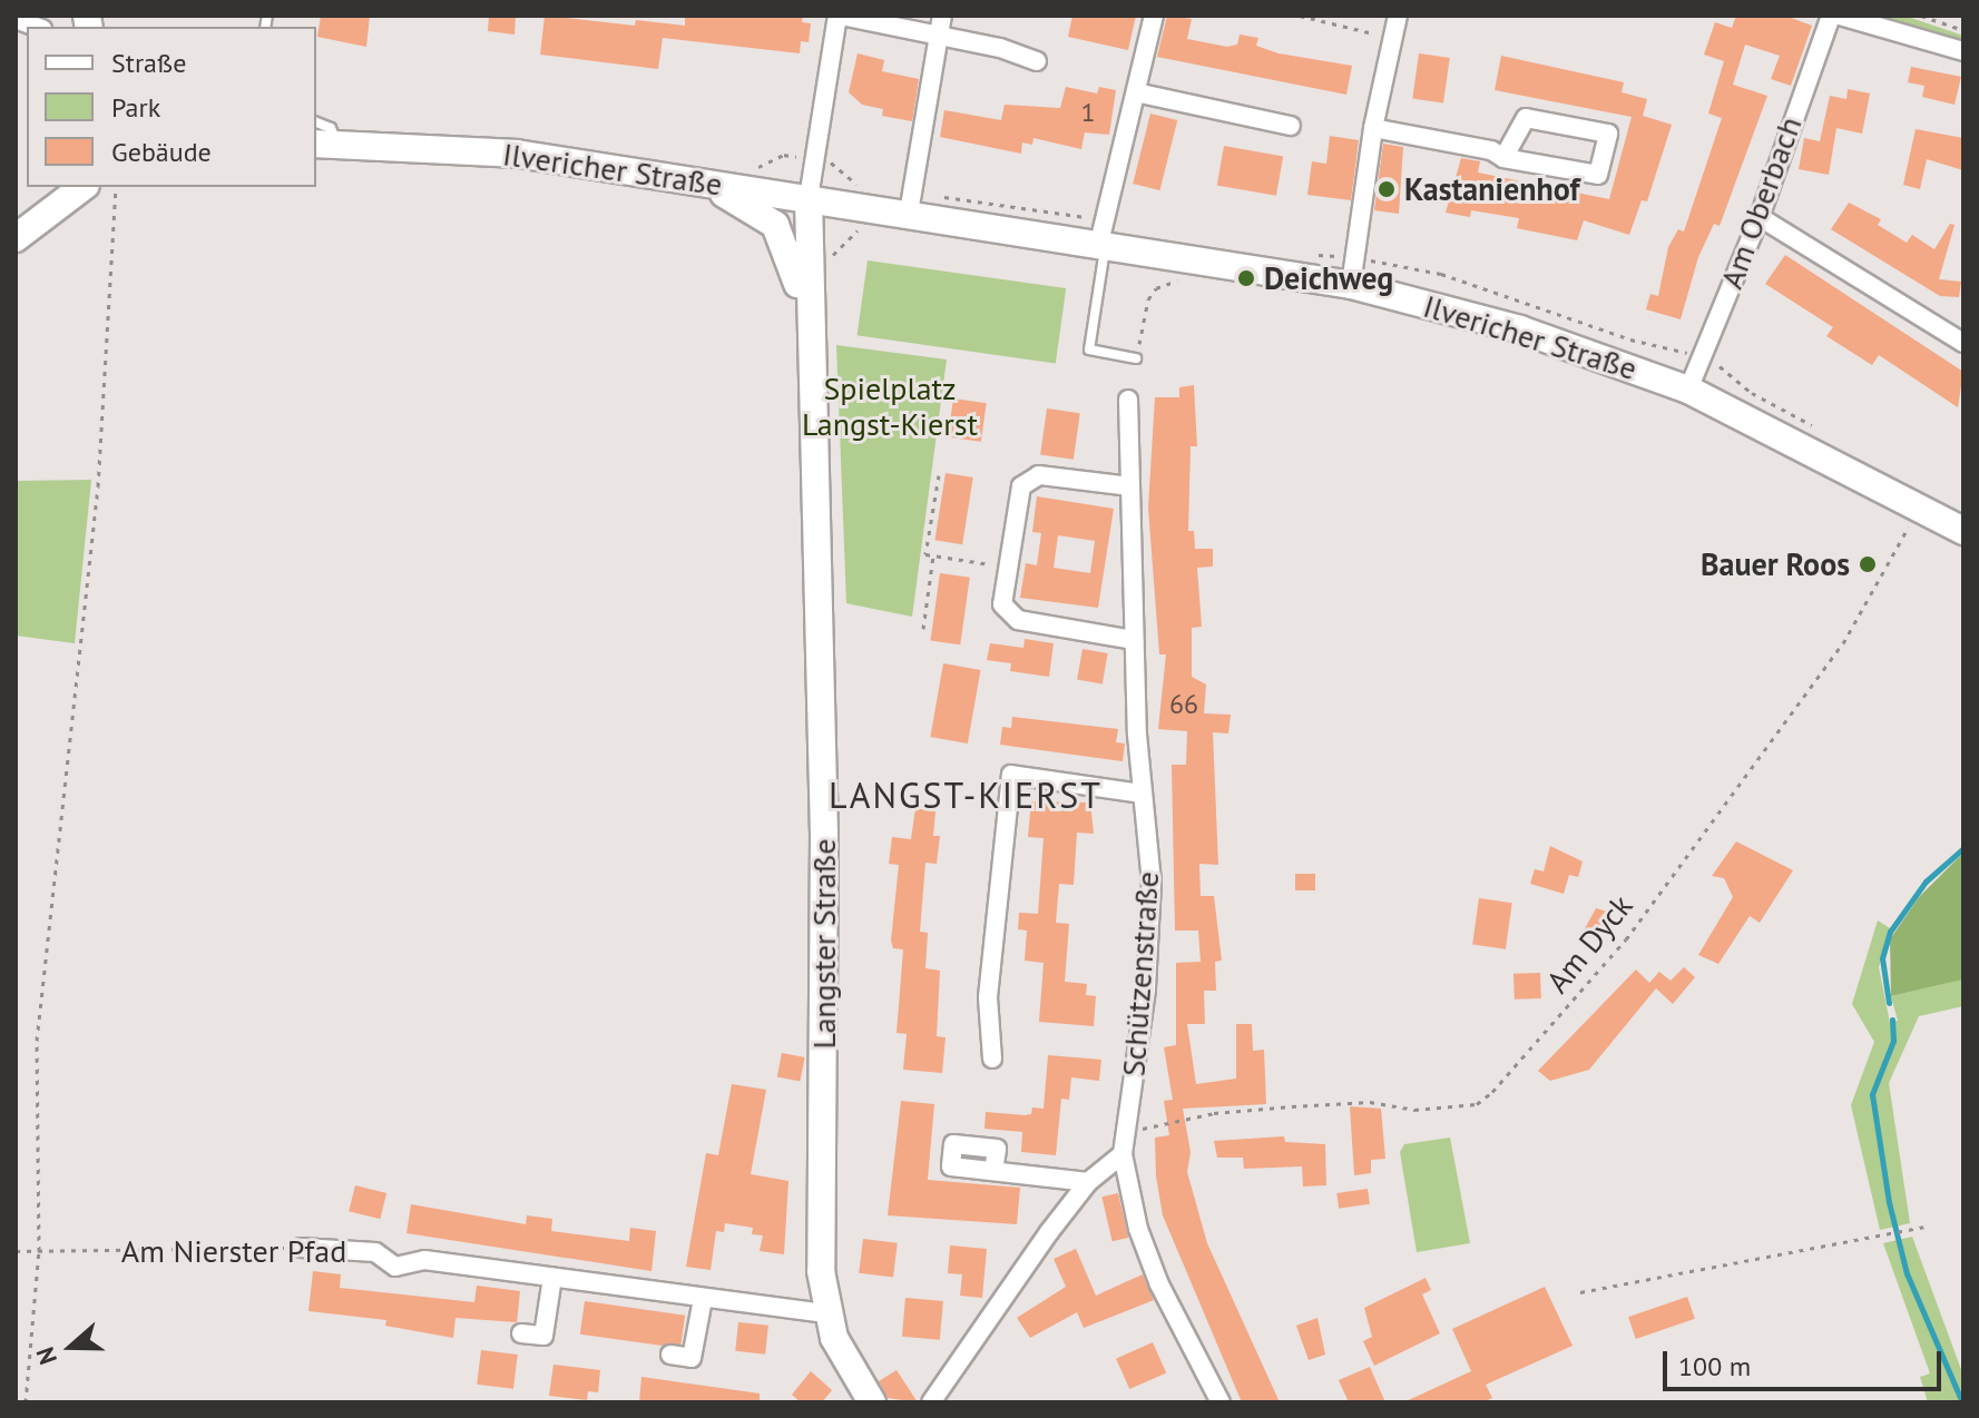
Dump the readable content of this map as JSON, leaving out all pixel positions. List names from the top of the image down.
{
  "streets": {
    "street": [
      "Ilvericher Straße",
      "Am Oberbach",
      "Langster Straße",
      "Schützenstraße",
      "Am Nierster Pfad"
    ],
    "path": ["Am Dyck"]
  },
  "crossings": [
    ["Ilvericher Straße", "Am Oberbach"],
    ["Ilvericher Straße", "Langster Straße"],
    ["Ilvericher Straße", "Am Dyck"],
    ["Langster Straße", "Am Nierster Pfad"],
    ["Am Dyck", "Schützenstraße"]
  ],
  "districts": ["LANGST-KIERST"],
  "parks": ["Spielplatz Langst-Kierst"],
  "places": ["Kastanienhof", "Deichweg", "Bauer Roos"],
  "house_numbers": ["1", "66"],
  "legend": ["Straße", "Park", "Gebäude"],
  "scale_bar": "100 m",
  "north": "left"
}
